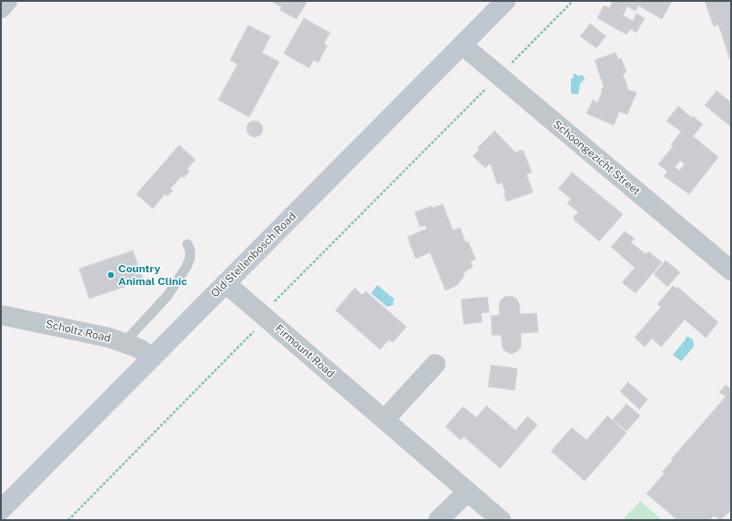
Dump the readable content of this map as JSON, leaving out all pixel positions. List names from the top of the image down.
{
  "streets": {
    "street": [
      "Schoongezicht Street",
      "Old Stellenbosch Road",
      "Scholtz Road",
      "Firmount Road"
    ]
  },
  "crossings": [
    ["Schoongezicht Street", "Old Stellenbosch Road"],
    ["Old Stellenbosch Road", "Scholtz Road"],
    ["Old Stellenbosch Road", "Firmount Road"]
  ],
  "places": ["Country Animal Clinic"]
}
